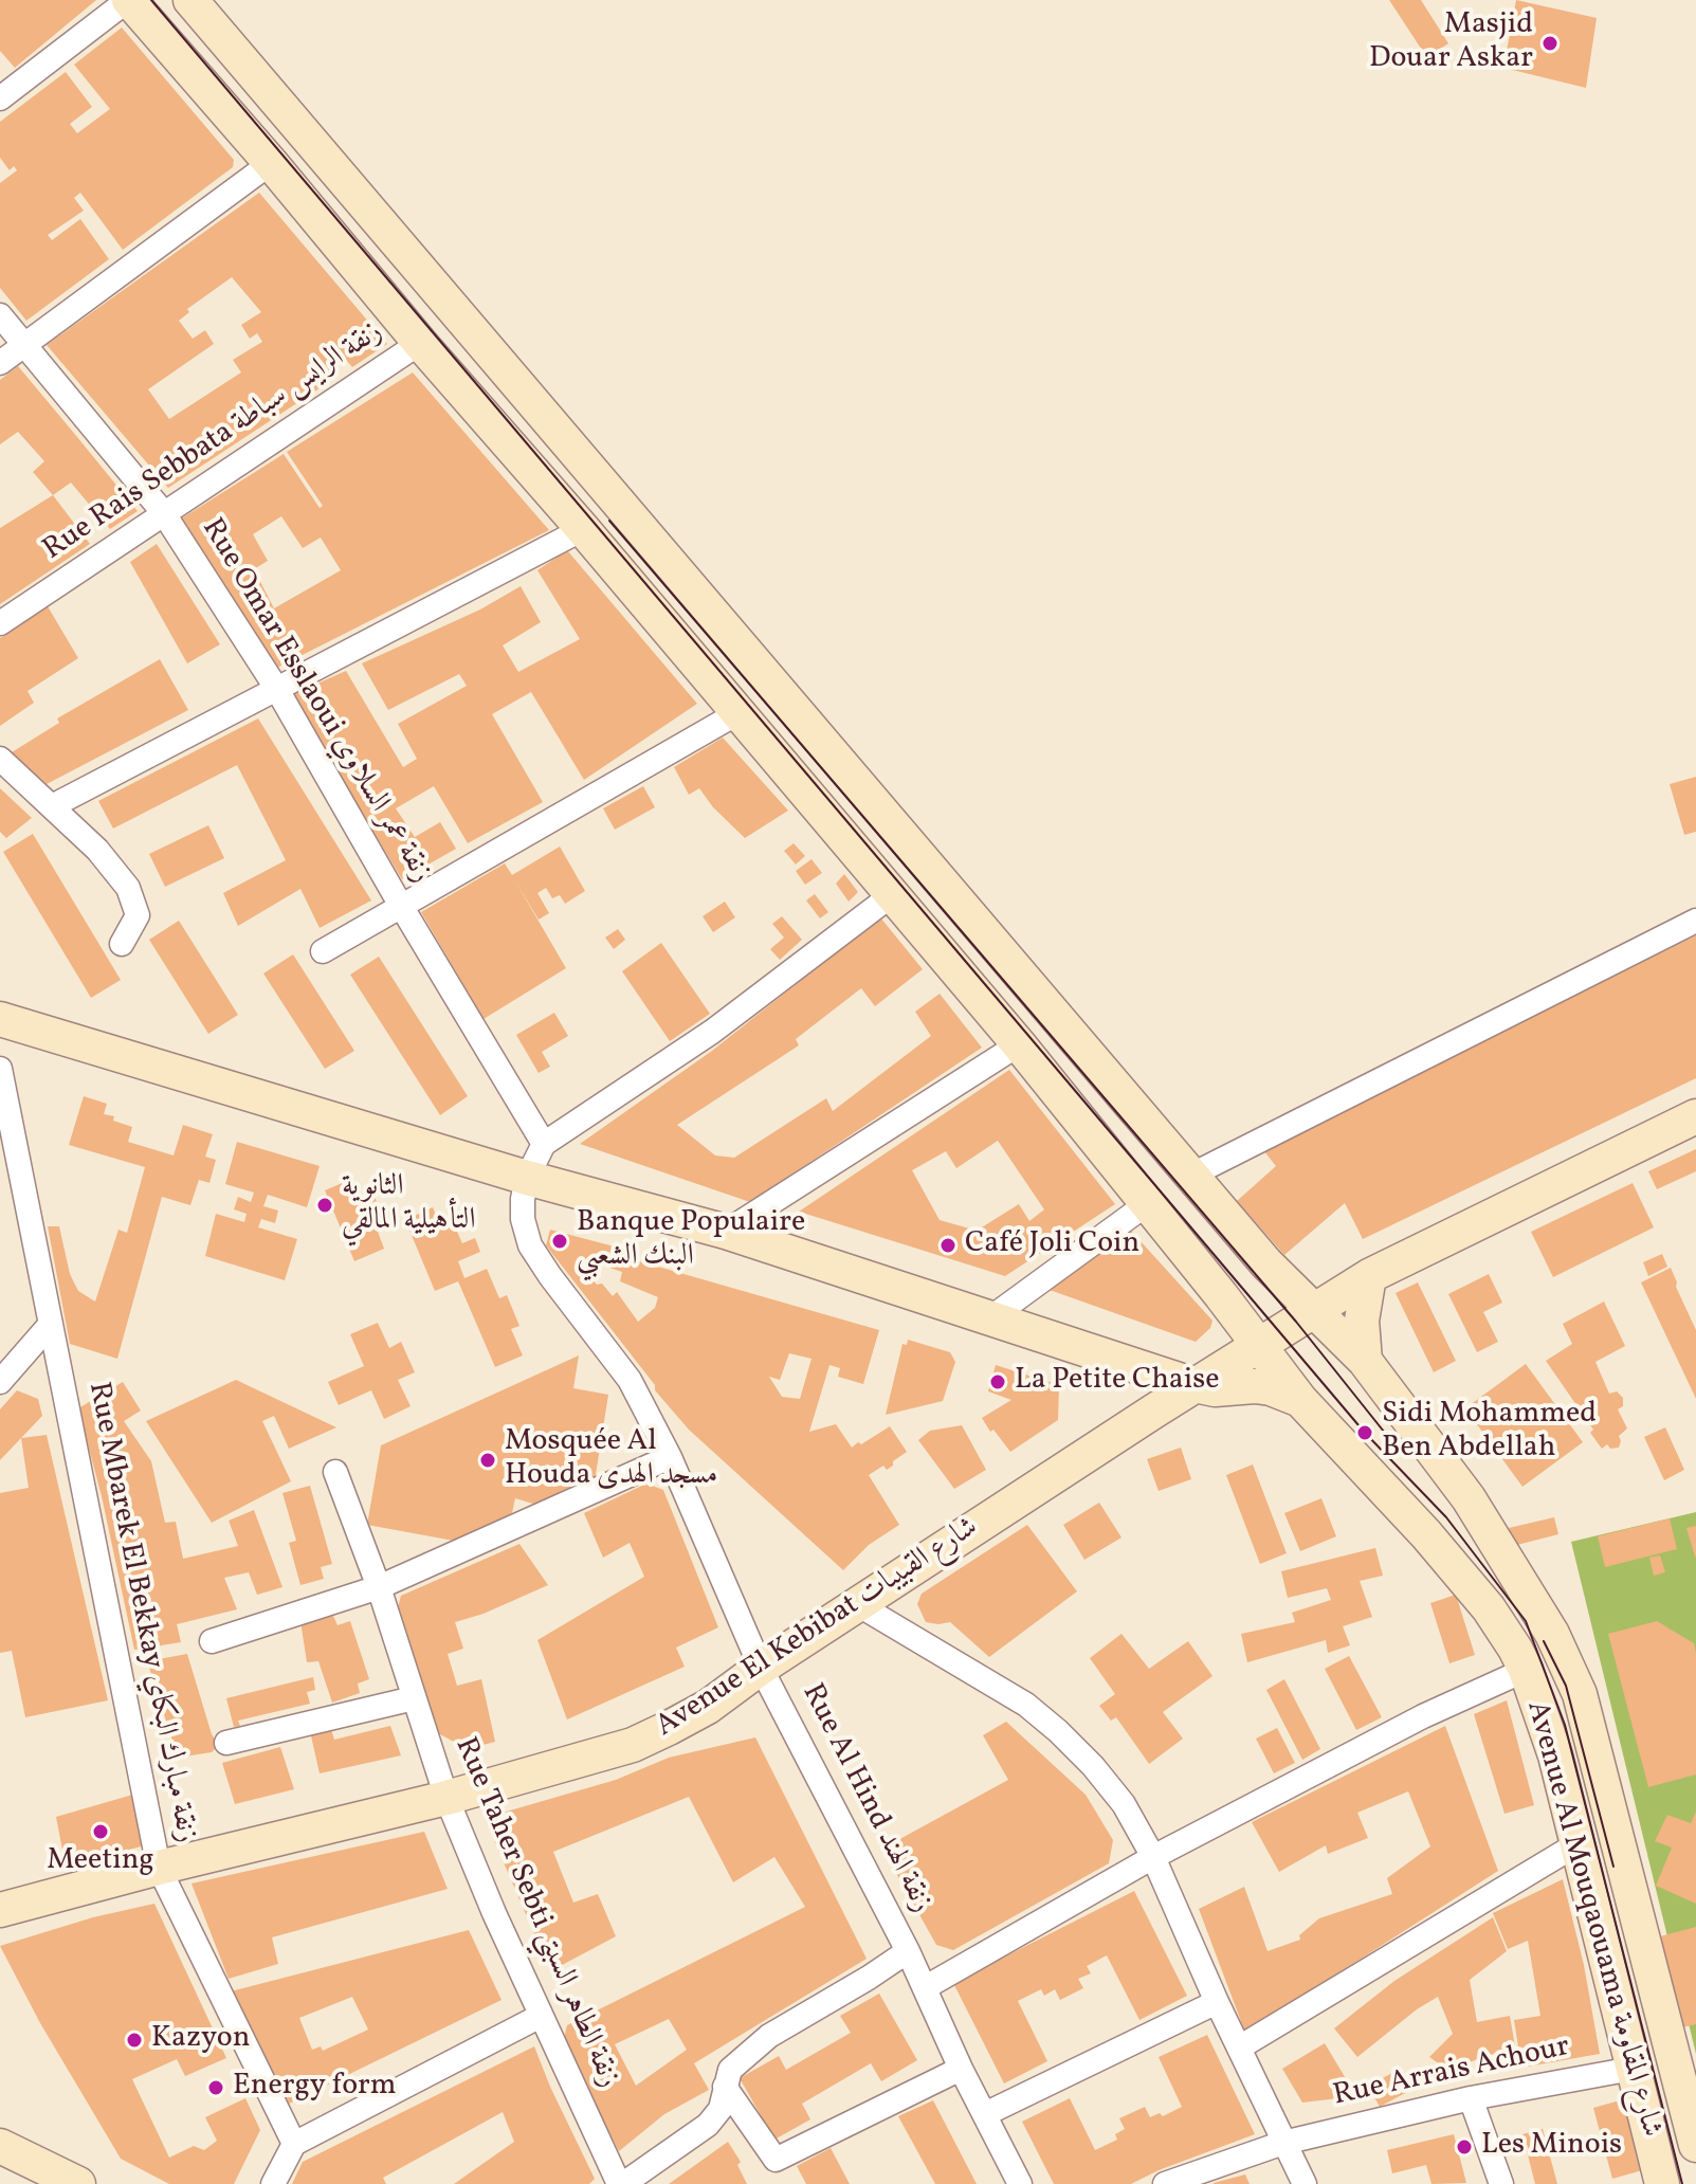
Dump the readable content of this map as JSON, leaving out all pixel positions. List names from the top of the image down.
{
  "streets": {
    "main road": ["Avenue El Kebibat شارع القبيبات", "Avenue Al Mouqaouama شارع المقاومة"],
    "street": [
      "Rue Rais Sebbata زنقة الرايس سباطة",
      "Rue Omar Esslaoui زنقة عمر السلاوي",
      "Rue Mbarek El Bekkay زنقة مبارك البكاي",
      "Rue Al Hind زنقة الهند",
      "Rue Taher Sebti زنقة الطاهر السبتي",
      "Rue Arrais Achour"
    ]
  },
  "crossings": [
    ["Rue Rais Sebbata زنقة الرايس سباطة", "Rue Omar Esslaoui زنقة عمر السلاوي"],
    ["Rue Rais Sebbata زنقة الرايس سباطة", "Avenue Al Mouqaouama شارع المقاومة"],
    ["Rue Mbarek El Bekkay زنقة مبارك البكاي", "Avenue El Kebibat شارع القبيبات"],
    ["Avenue El Kebibat شارع القبيبات", "Rue Al Hind زنقة الهند"],
    ["Avenue El Kebibat شارع القبيبات", "Rue Taher Sebti زنقة الطاهر السبتي"],
    ["Avenue El Kebibat شارع القبيبات", "Avenue Al Mouqaouama شارع المقاومة"],
    ["Avenue Al Mouqaouama شارع المقاومة", "Rue Arrais Achour"]
  ],
  "places": [
    "Masjid Douar Askar",
    "الثانوية التأهيلية المالقي",
    "Banque Populaire البنك الشعبي",
    "Café Joli Coin",
    "La Petite Chaise",
    "Sidi Mohammed Ben Abdellah",
    "Mosquée Al Houda مسجد الهدى",
    "Meeting",
    "Kazyon",
    "Energy form",
    "Les Minois"
  ]
}
